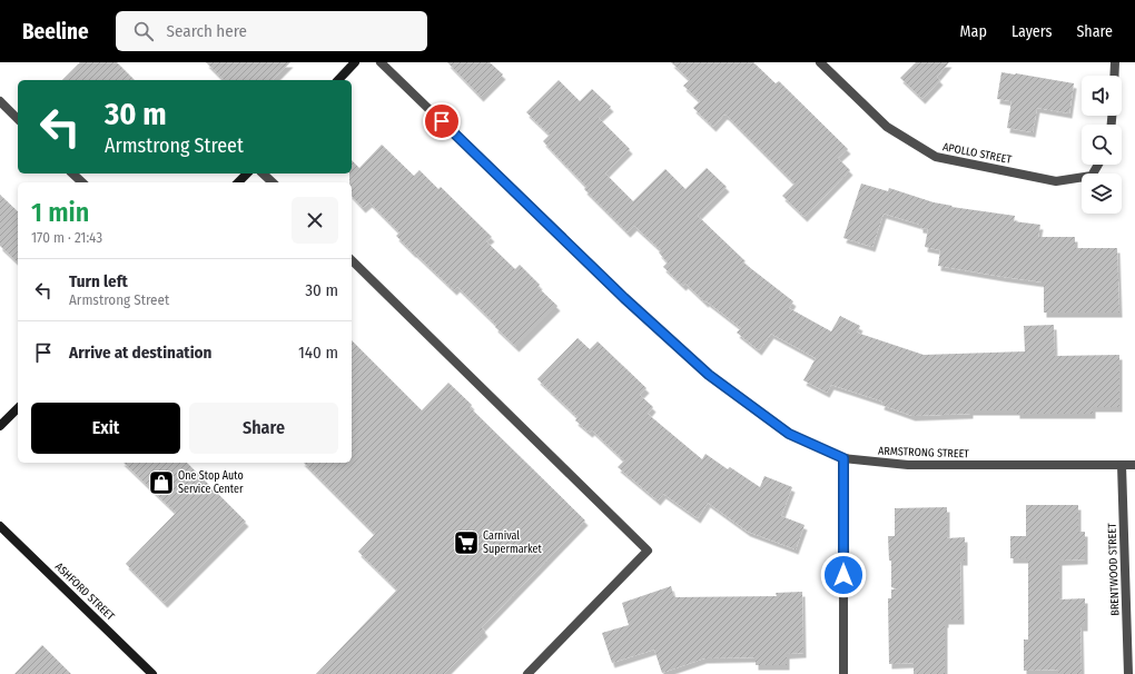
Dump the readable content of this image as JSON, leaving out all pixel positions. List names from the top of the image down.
{
  "streets": {
    "street": [
      "APOLLO STREET",
      "ARMSTRONG STREET",
      "BRENTWOOD STREET",
      "ASHFORD STREET"
    ]
  },
  "crossings": [
    ["ARMSTRONG STREET", "BRENTWOOD STREET"]
  ],
  "places": {
    "shop": ["One Stop Auto Service Center"],
    "supermarket": ["Carnival Supermarket"]
  },
  "page": {
    "header": "Beeline",
    "search": "Search here",
    "nav": ["Map", "Layers", "Share"],
    "turn": ["30 m", "Armstrong Street"],
    "heading": ["1 min", "170 m · 21:43"],
    "list": [
      {
        "name": "Turn left",
        "note": "Armstrong Street",
        "value": "30 m"
      },
      {
        "name": "Arrive at destination",
        "value": "140 m"
      }
    ],
    "buttons": ["Exit", "Share"]
  }
}
